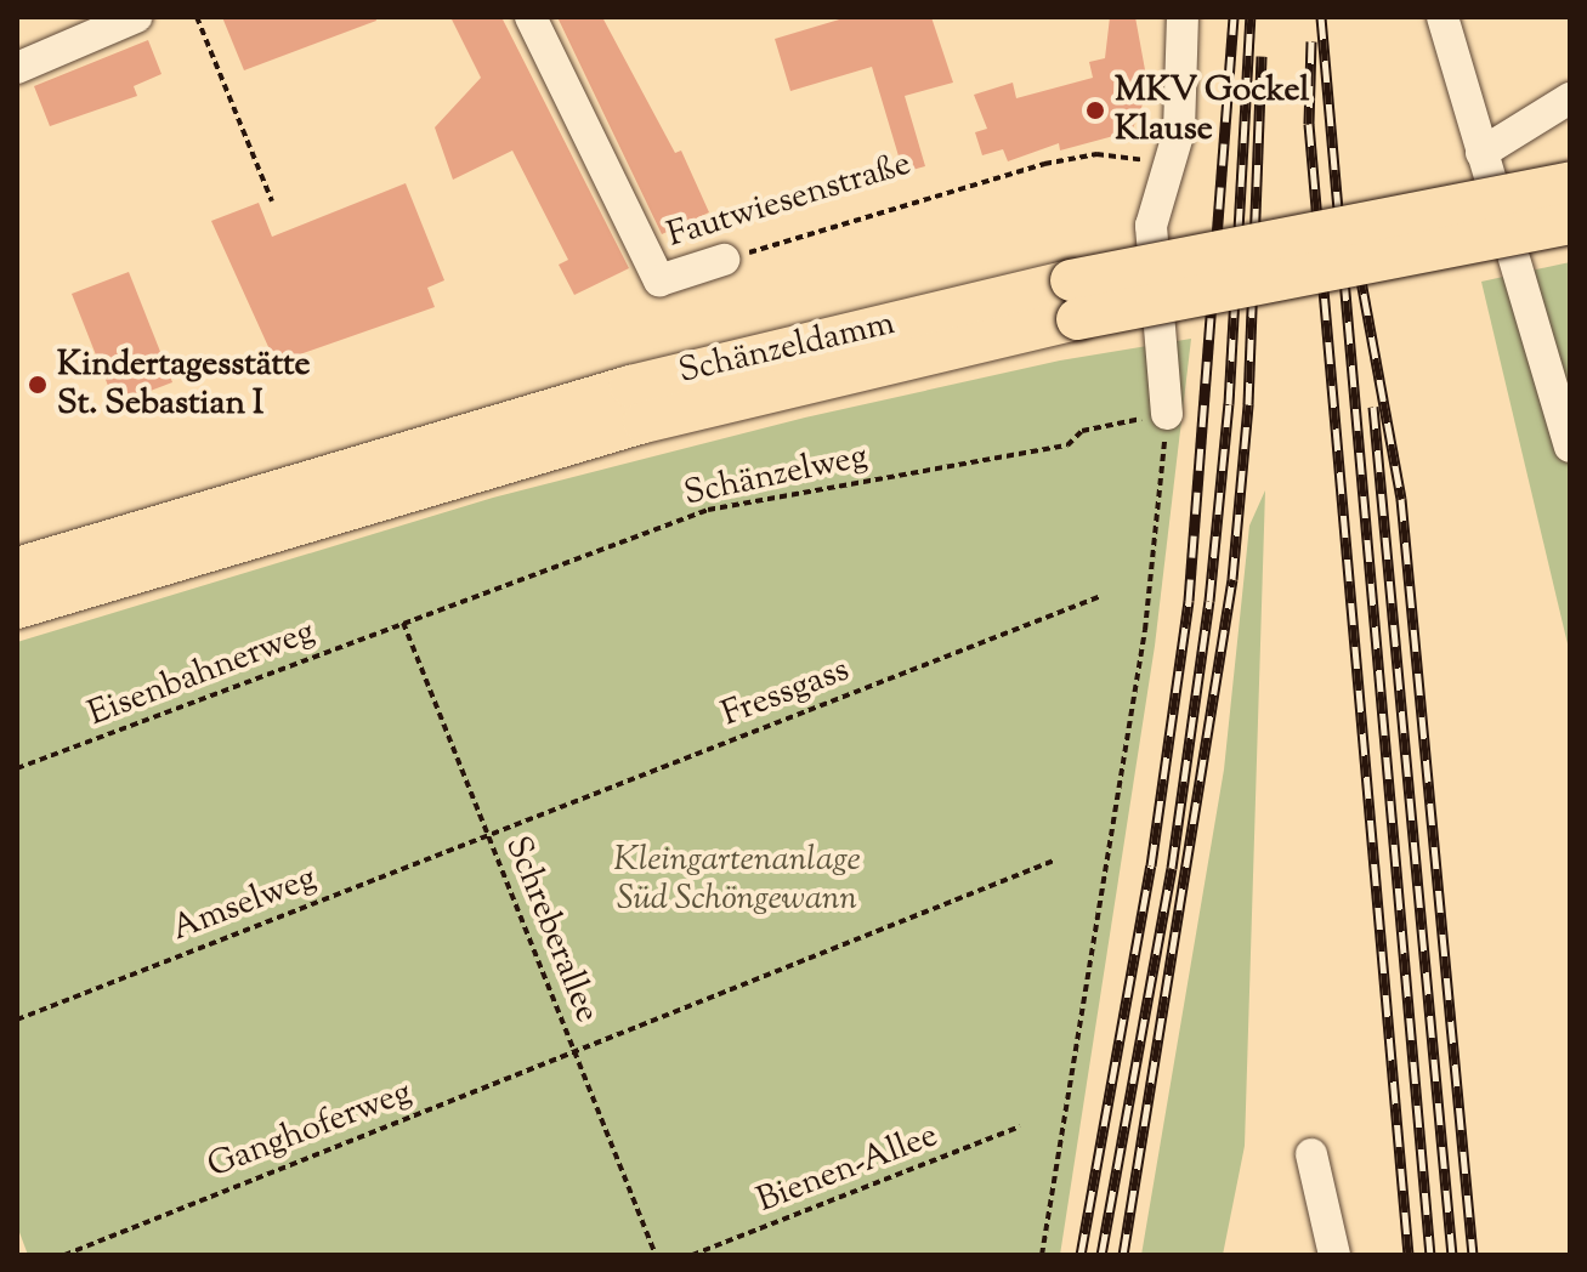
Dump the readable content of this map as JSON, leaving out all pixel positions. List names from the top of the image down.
{
  "streets": {
    "main road": ["Schänzeldamm"],
    "street": ["Fautwiesenstraße"],
    "path": [
      "Schänzelweg",
      "Eisenbahnerweg",
      "Fressgass",
      "Amselweg",
      "Schreberallee",
      "Ganghoferweg",
      "Bienen-Allee"
    ]
  },
  "crossings": [
    ["Schänzelweg", "Eisenbahnerweg"],
    ["Schänzelweg", "Schreberallee"],
    ["Eisenbahnerweg", "Schreberallee"],
    ["Fressgass", "Amselweg"],
    ["Fressgass", "Schreberallee"],
    ["Amselweg", "Schreberallee"],
    ["Schreberallee", "Ganghoferweg"]
  ],
  "parks": ["Kleingartenanlage Süd Schöngewann"],
  "places": ["MKV Gockel Klause", "Kindertagesstätte St. Sebastian I"]
}
